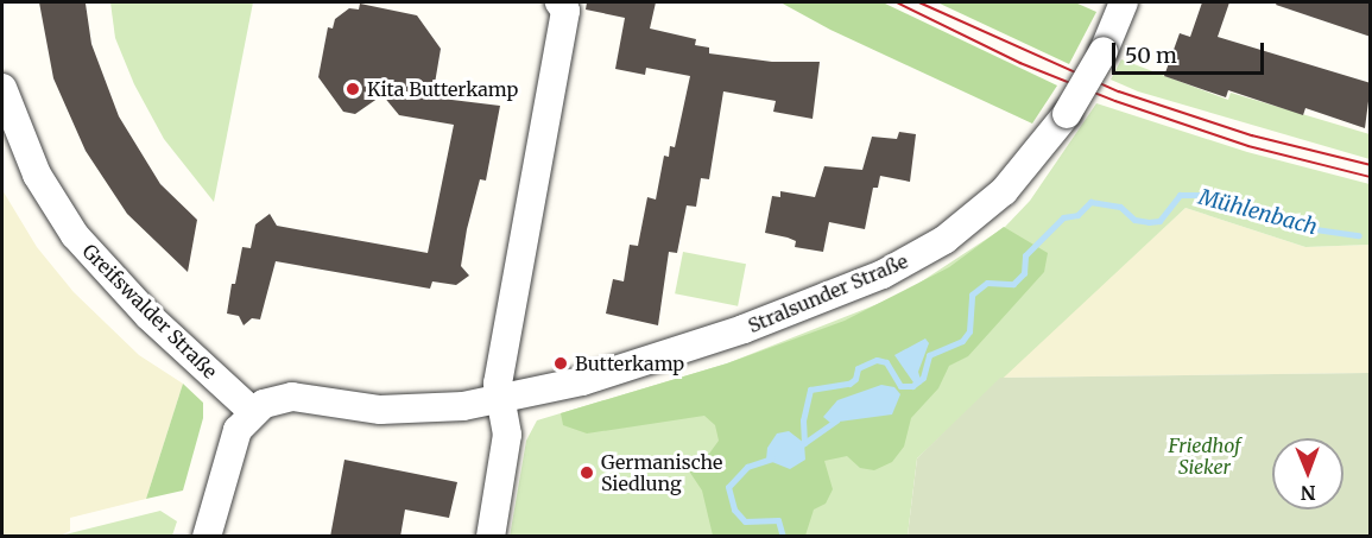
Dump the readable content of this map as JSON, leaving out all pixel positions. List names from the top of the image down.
{
  "streets": {
    "street": ["Stralsunder Straße", "Greifswalder Straße"]
  },
  "crossings": [
    ["Stralsunder Straße", "Greifswalder Straße"]
  ],
  "water": ["Mühlenbach"],
  "parks": ["Friedhof Sieker"],
  "places": ["Kita Butterkamp", "Butterkamp", "Germanische Siedlung"],
  "scale_bar": "50 m",
  "north": "bottom"
}
